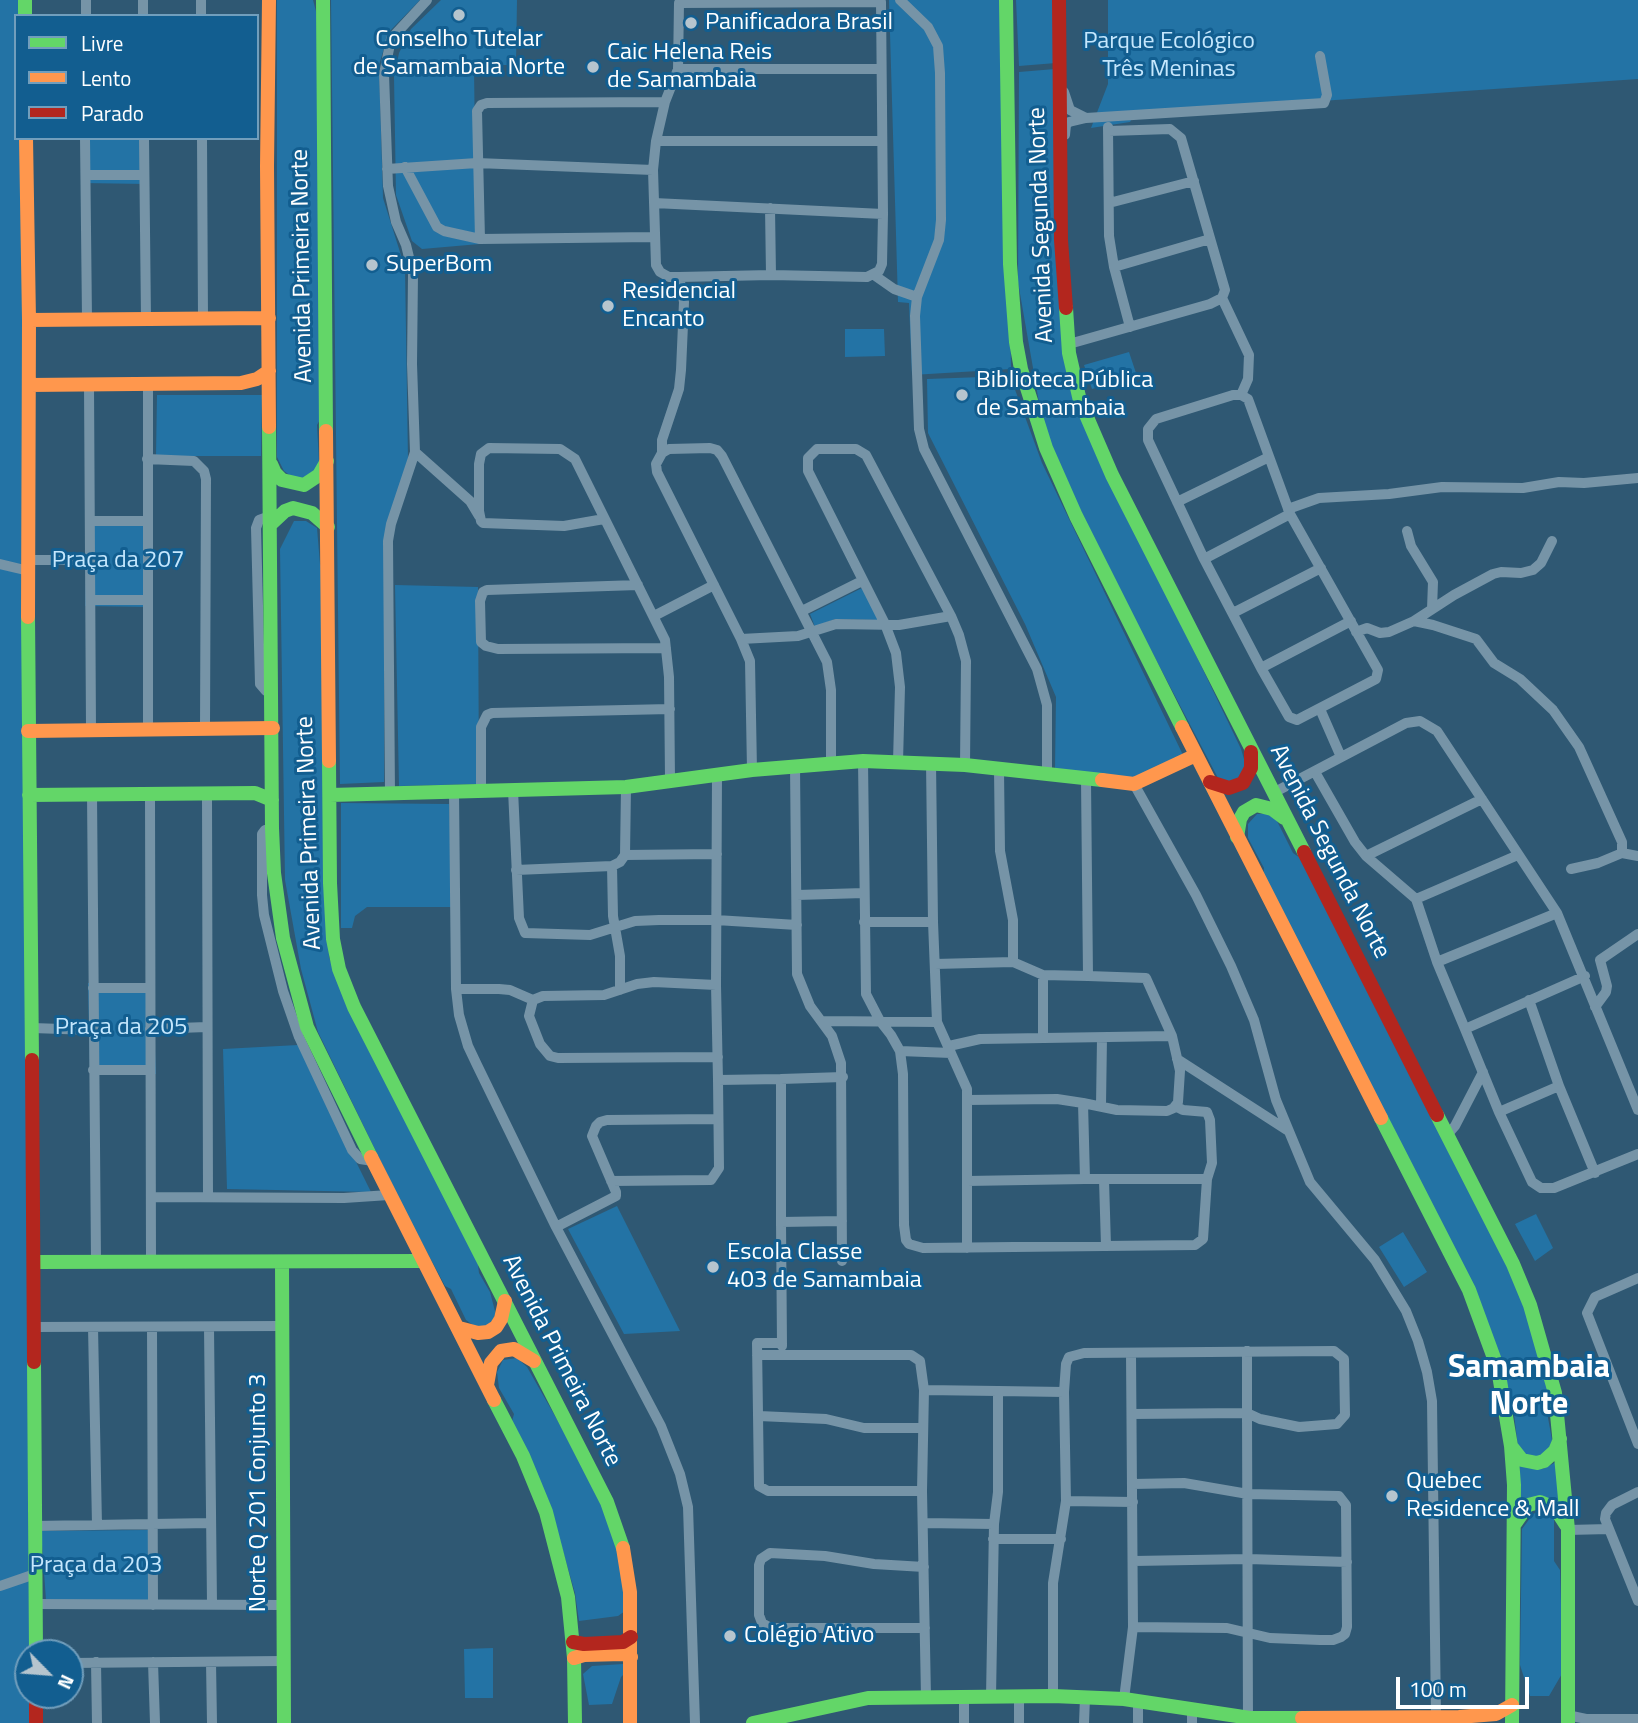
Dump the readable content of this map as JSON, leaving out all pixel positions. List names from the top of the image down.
{
  "streets": {
    "main road": ["Avenida Segunda Norte", "Avenida Primeira Norte", "Norte Q 201 Conjunto 3"]
  },
  "districts": ["Samambaia Norte"],
  "parks": [
    "Parque Ecológico Três Meninas",
    "Praça da 207",
    "Praça da 205",
    "Praça da 203"
  ],
  "places": [
    "Conselho Tutelar de Samambaia Norte",
    "Panificadora Brasil",
    "Caic Helena Reis de Samambaia",
    "SuperBom",
    "Residencial Encanto",
    "Biblioteca Pública de Samambaia",
    "Escola Classe 403 de Samambaia",
    "Quebec Residence & Mall",
    "Colégio Ativo"
  ],
  "legend": ["Livre", "Lento", "Parado"],
  "scale_bar": "100 m",
  "north": "bottom right"
}
